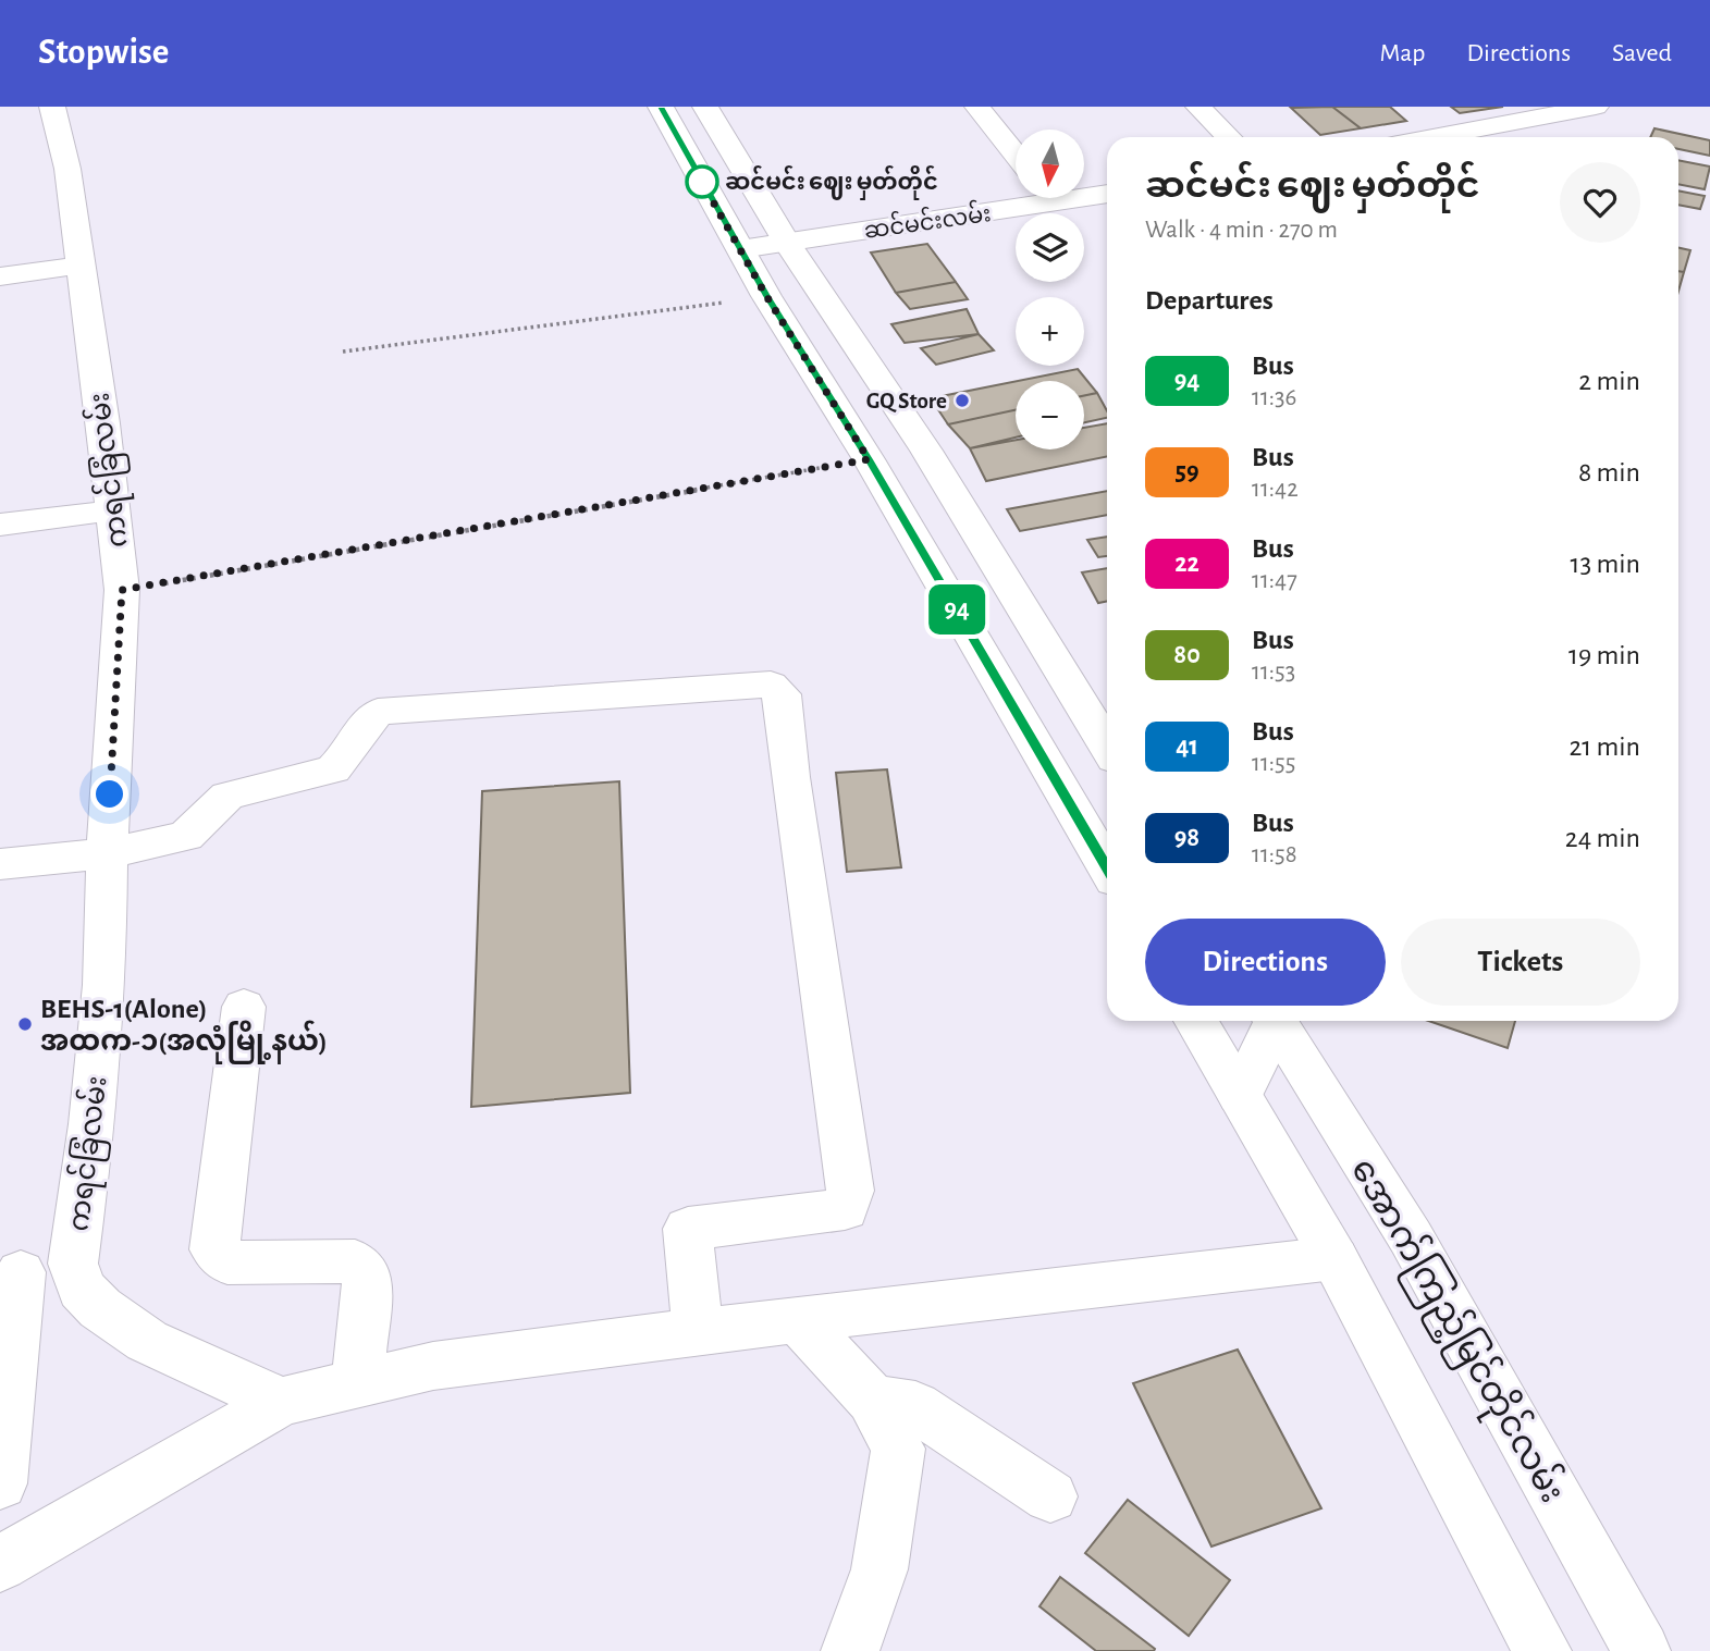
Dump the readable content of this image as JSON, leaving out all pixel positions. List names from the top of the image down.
{
  "streets": {
    "street": ["ဆင်မင်းလမ်း", "ကရင်ခြံလမ်း", "အောက်ကြည့်မြင်တိုင်လမ်း"]
  },
  "places": ["ဆင်မင်း ဈေး မှတ်တိုင်", "GQ Store", "BEHS-1(Alone) အထက-၁(အလုံမြို့နယ်)"],
  "lines": ["bus line 94"],
  "north": "bottom",
  "page": {
    "header": "Stopwise",
    "nav": ["Map", "Directions", "Saved"],
    "on_map": "94",
    "map_buttons": ["+", "−"],
    "heading": [
      ["ဆင်မင်း ဈေး မှတ်တိုင်", "Walk · 4 min · 270 m"],
      "Departures"
    ],
    "list": [
      {
        "mark": "94",
        "name": "Bus",
        "note": "11:36",
        "value": "2 min"
      },
      {
        "mark": "59",
        "name": "Bus",
        "note": "11:42",
        "value": "8 min"
      },
      {
        "mark": "22",
        "name": "Bus",
        "note": "11:47",
        "value": "13 min"
      },
      {
        "mark": "80",
        "name": "Bus",
        "note": "11:53",
        "value": "19 min"
      },
      {
        "mark": "41",
        "name": "Bus",
        "note": "11:55",
        "value": "21 min"
      },
      {
        "mark": "98",
        "name": "Bus",
        "note": "11:58",
        "value": "24 min"
      }
    ],
    "buttons": ["Directions", "Tickets"]
  }
}
